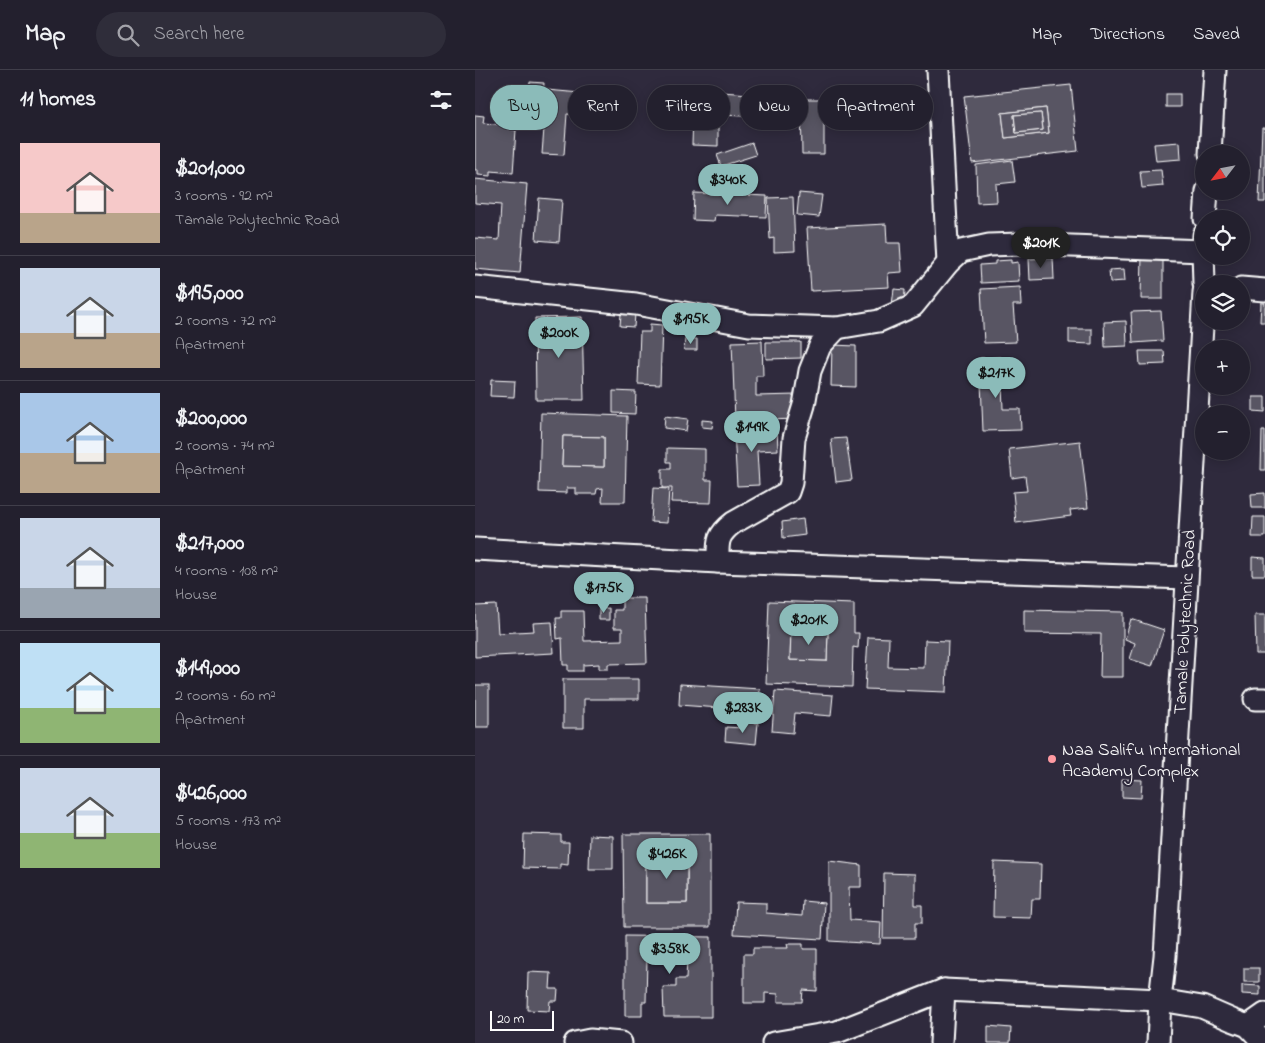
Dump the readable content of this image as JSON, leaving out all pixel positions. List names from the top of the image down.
{
  "streets": {
    "street": ["Tamale Polytechnic Road"]
  },
  "places": ["Naa Salifu International Academy Complex"],
  "scale_bar": "20 m",
  "north": "bottom left",
  "page": {
    "header": "Map",
    "search": "Search here",
    "nav": ["Map", "Directions", "Saved"],
    "heading": "11 homes",
    "chip": [
      "Buy",
      "Rent",
      "Filters",
      "New",
      "Apartment"
    ],
    "list": [
      {
        "name": "$201,000",
        "note": "3 rooms · 92 m² · Tamale Polytechnic Road"
      },
      {
        "name": "$195,000",
        "note": "2 rooms · 72 m² · Apartment"
      },
      {
        "name": "$200,000",
        "note": "2 rooms · 74 m² · Apartment"
      },
      {
        "name": "$217,000",
        "note": "4 rooms · 108 m² · House"
      },
      {
        "name": "$149,000",
        "note": "2 rooms · 60 m² · Apartment"
      },
      {
        "name": "$426,000",
        "note": "5 rooms · 173 m² · House"
      }
    ],
    "map_buttons": ["+", "−"],
    "price": [
      "$340K",
      "$201K",
      "$195K",
      "$200K",
      "$217K",
      "$149K",
      "$175K",
      "$201K",
      "$283K",
      "$426K",
      "$358K"
    ],
    "scale": "20 m"
  }
}
